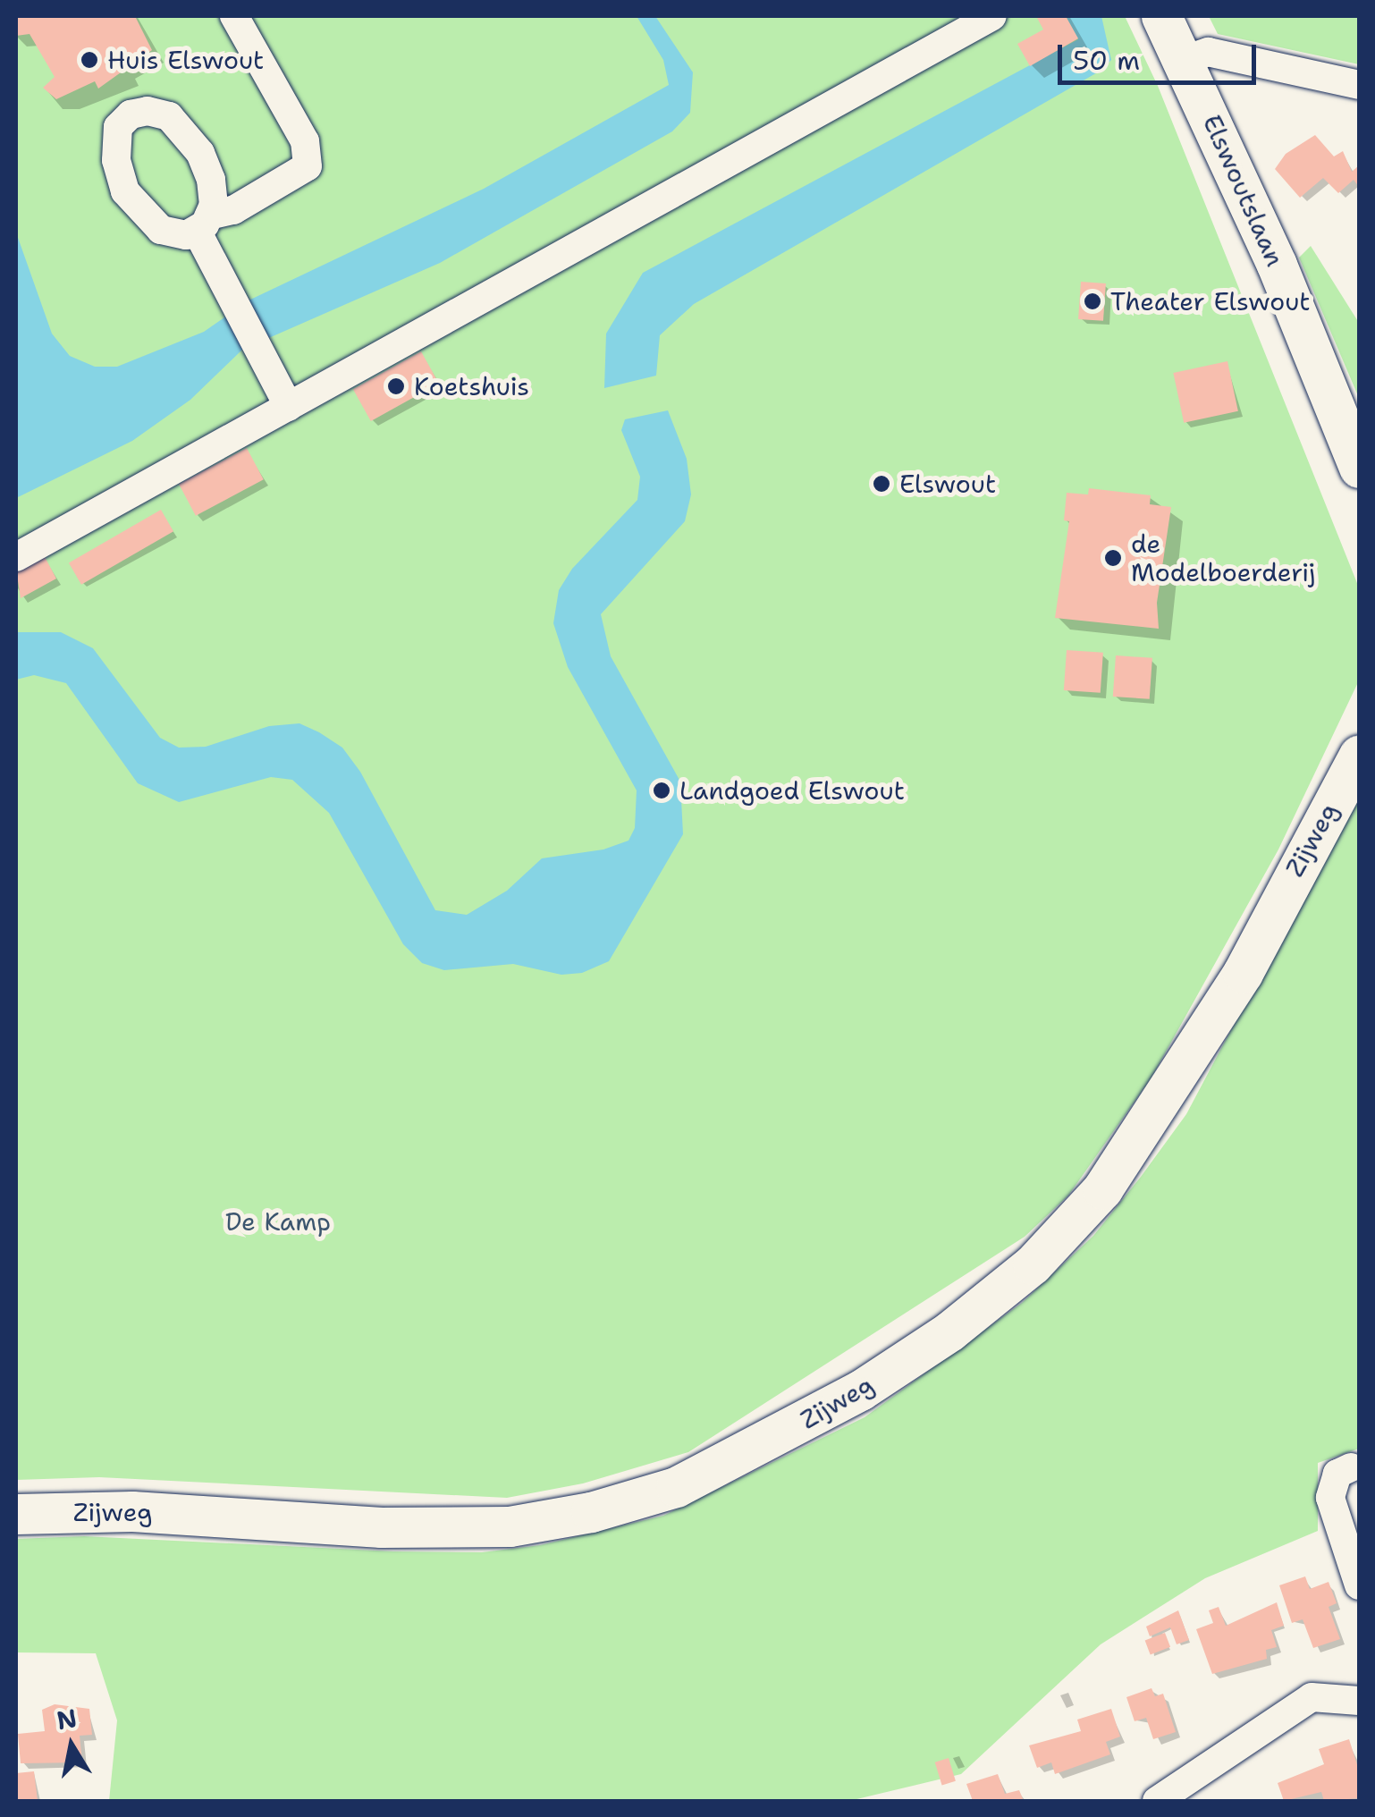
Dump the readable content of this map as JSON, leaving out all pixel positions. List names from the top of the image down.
{
  "streets": {
    "street": ["Elswoutslaan", "Zijweg"]
  },
  "parks": ["De Kamp"],
  "places": [
    "Huis Elswout",
    "Theater Elswout",
    "Koetshuis",
    "Elswout",
    "de Modelboerderij",
    "Landgoed Elswout"
  ],
  "scale_bar": "50 m",
  "north": "top"
}
